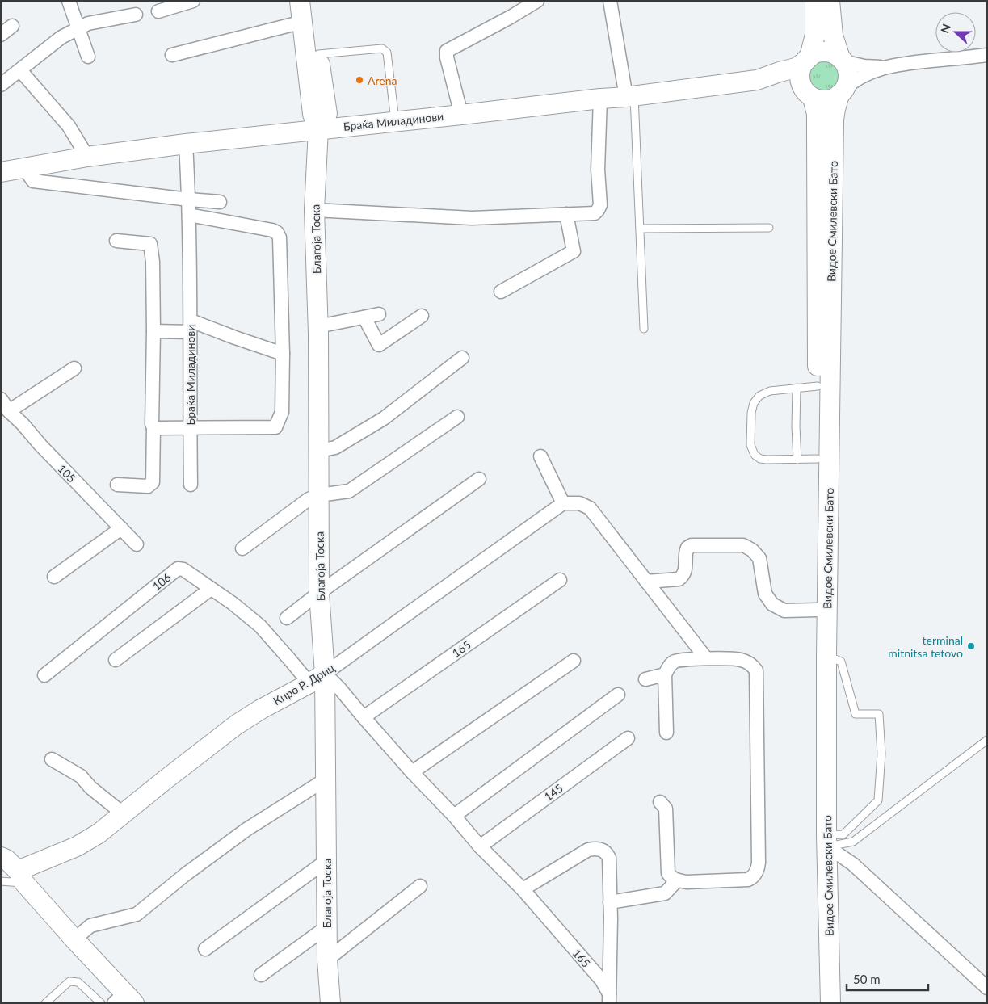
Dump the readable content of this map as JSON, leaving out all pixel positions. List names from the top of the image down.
{
  "streets": {
    "street": [
      "Браќа Миладинови",
      "Видое Смилевски Бато",
      "Благоја Тоска",
      "105",
      "106",
      "165",
      "Киро Р. Дриц",
      "145"
    ]
  },
  "crossings": [
    ["Браќа Миладинови", "Благоја Тоска"],
    ["Благоја Тоска", "106"],
    ["Благоја Тоска", "165"],
    ["Благоја Тоска", "Киро Р. Дриц"],
    ["106", "165"],
    ["106", "Киро Р. Дриц"],
    ["165", "Киро Р. Дриц"],
    ["165", "145"]
  ],
  "places": ["Arena", "terminal mitnitsa tetovo"],
  "scale_bar": "50 m",
  "north": "left"
}
